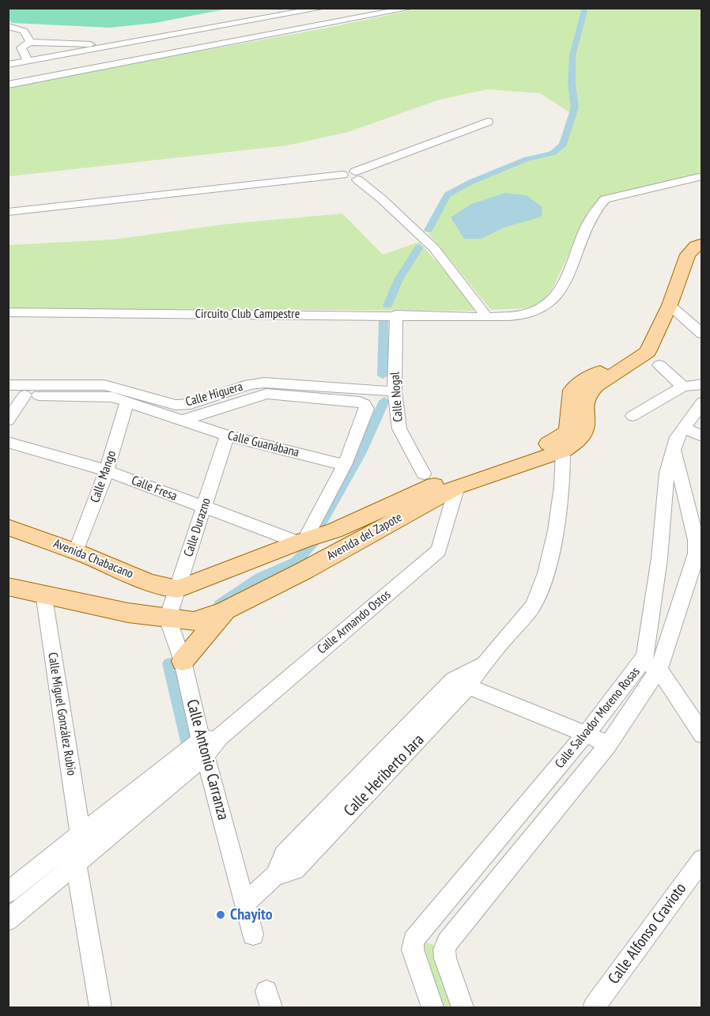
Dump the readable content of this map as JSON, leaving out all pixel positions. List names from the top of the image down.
{
  "streets": {
    "main road": ["Avenida del Zapote", "Avenida Chabacano"],
    "street": [
      "Circuito Club Campestre",
      "Calle Higuera",
      "Calle Nogal",
      "Calle Guanábana",
      "Calle Mango",
      "Calle Fresa",
      "Calle Durazno",
      "Calle Armando Ostos",
      "Calle Miguel González Rubio",
      "Calle Salvador Moreno Rosas",
      "Calle Antonio Carranza",
      "Calle Heriberto Jara",
      "Calle Alfonso Cravioto"
    ]
  },
  "crossings": [
    ["Circuito Club Campestre", "Calle Nogal"],
    ["Calle Higuera", "Calle Nogal"],
    ["Calle Higuera", "Calle Guanábana"],
    ["Calle Higuera", "Calle Mango"],
    ["Calle Guanábana", "Calle Durazno"],
    ["Calle Mango", "Calle Fresa"],
    ["Calle Mango", "Avenida Chabacano"],
    ["Calle Fresa", "Calle Durazno"],
    ["Calle Fresa", "Avenida del Zapote"],
    ["Calle Durazno", "Avenida del Zapote"],
    ["Calle Durazno", "Avenida Chabacano"],
    ["Calle Durazno", "Calle Antonio Carranza"],
    ["Avenida del Zapote", "Avenida Chabacano"],
    ["Avenida del Zapote", "Calle Armando Ostos"],
    ["Avenida del Zapote", "Calle Antonio Carranza"],
    ["Avenida del Zapote", "Calle Heriberto Jara"],
    ["Calle Armando Ostos", "Calle Miguel González Rubio"],
    ["Calle Armando Ostos", "Calle Antonio Carranza"],
    ["Calle Antonio Carranza", "Calle Heriberto Jara"]
  ],
  "places": ["Chayito"]
}
